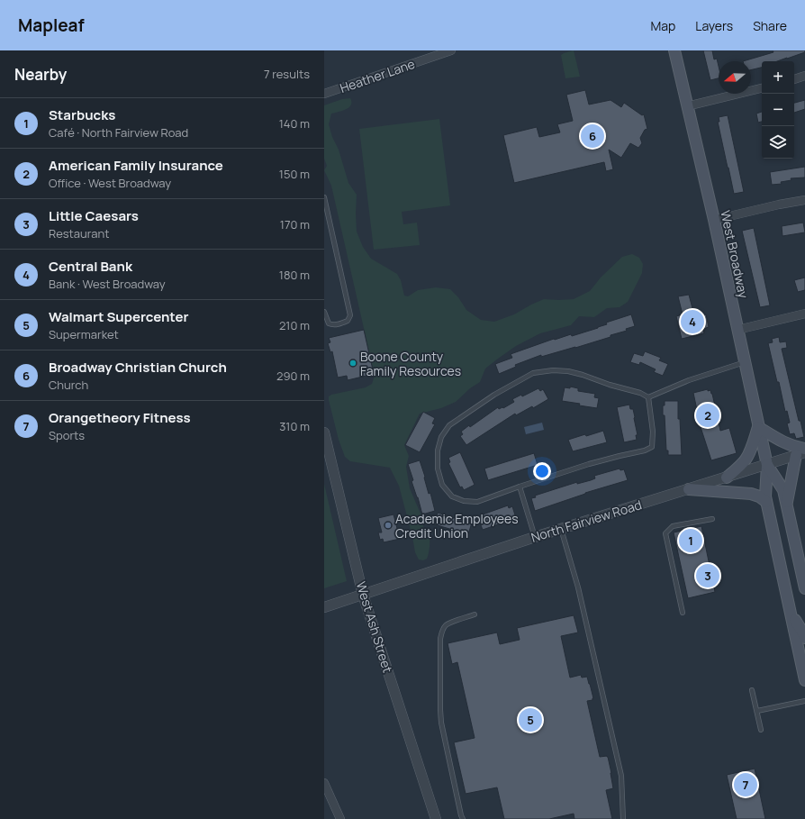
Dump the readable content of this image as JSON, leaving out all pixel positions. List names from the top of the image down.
{
  "streets": {
    "main road": ["West Broadway"],
    "street": ["Heather Lane", "North Fairview Road", "West Ash Street"]
  },
  "crossings": [
    ["West Broadway", "North Fairview Road"],
    ["North Fairview Road", "West Ash Street"]
  ],
  "places": ["Boone County Family Resources", "Academic Employees Credit Union"],
  "north": "left",
  "page": {
    "header": "Mapleaf",
    "nav": ["Map", "Layers", "Share"],
    "heading": ["Nearby", "7 results"],
    "map_buttons": ["+", "−"],
    "list": [
      {
        "mark": "1",
        "name": "Starbucks",
        "note": "Café · North Fairview Road",
        "value": "140 m"
      },
      {
        "mark": "2",
        "name": "American Family Insurance",
        "note": "Office · West Broadway",
        "value": "150 m"
      },
      {
        "mark": "3",
        "name": "Little Caesars",
        "note": "Restaurant",
        "value": "170 m"
      },
      {
        "mark": "4",
        "name": "Central Bank",
        "note": "Bank · West Broadway",
        "value": "180 m"
      },
      {
        "mark": "5",
        "name": "Walmart Supercenter",
        "note": "Supermarket",
        "value": "210 m"
      },
      {
        "mark": "6",
        "name": "Broadway Christian Church",
        "note": "Church",
        "value": "290 m"
      },
      {
        "mark": "7",
        "name": "Orangetheory Fitness",
        "note": "Sports",
        "value": "310 m"
      }
    ],
    "pins": [
      "6",
      "4",
      "2",
      "1",
      "3",
      "5",
      "7"
    ]
  }
}
